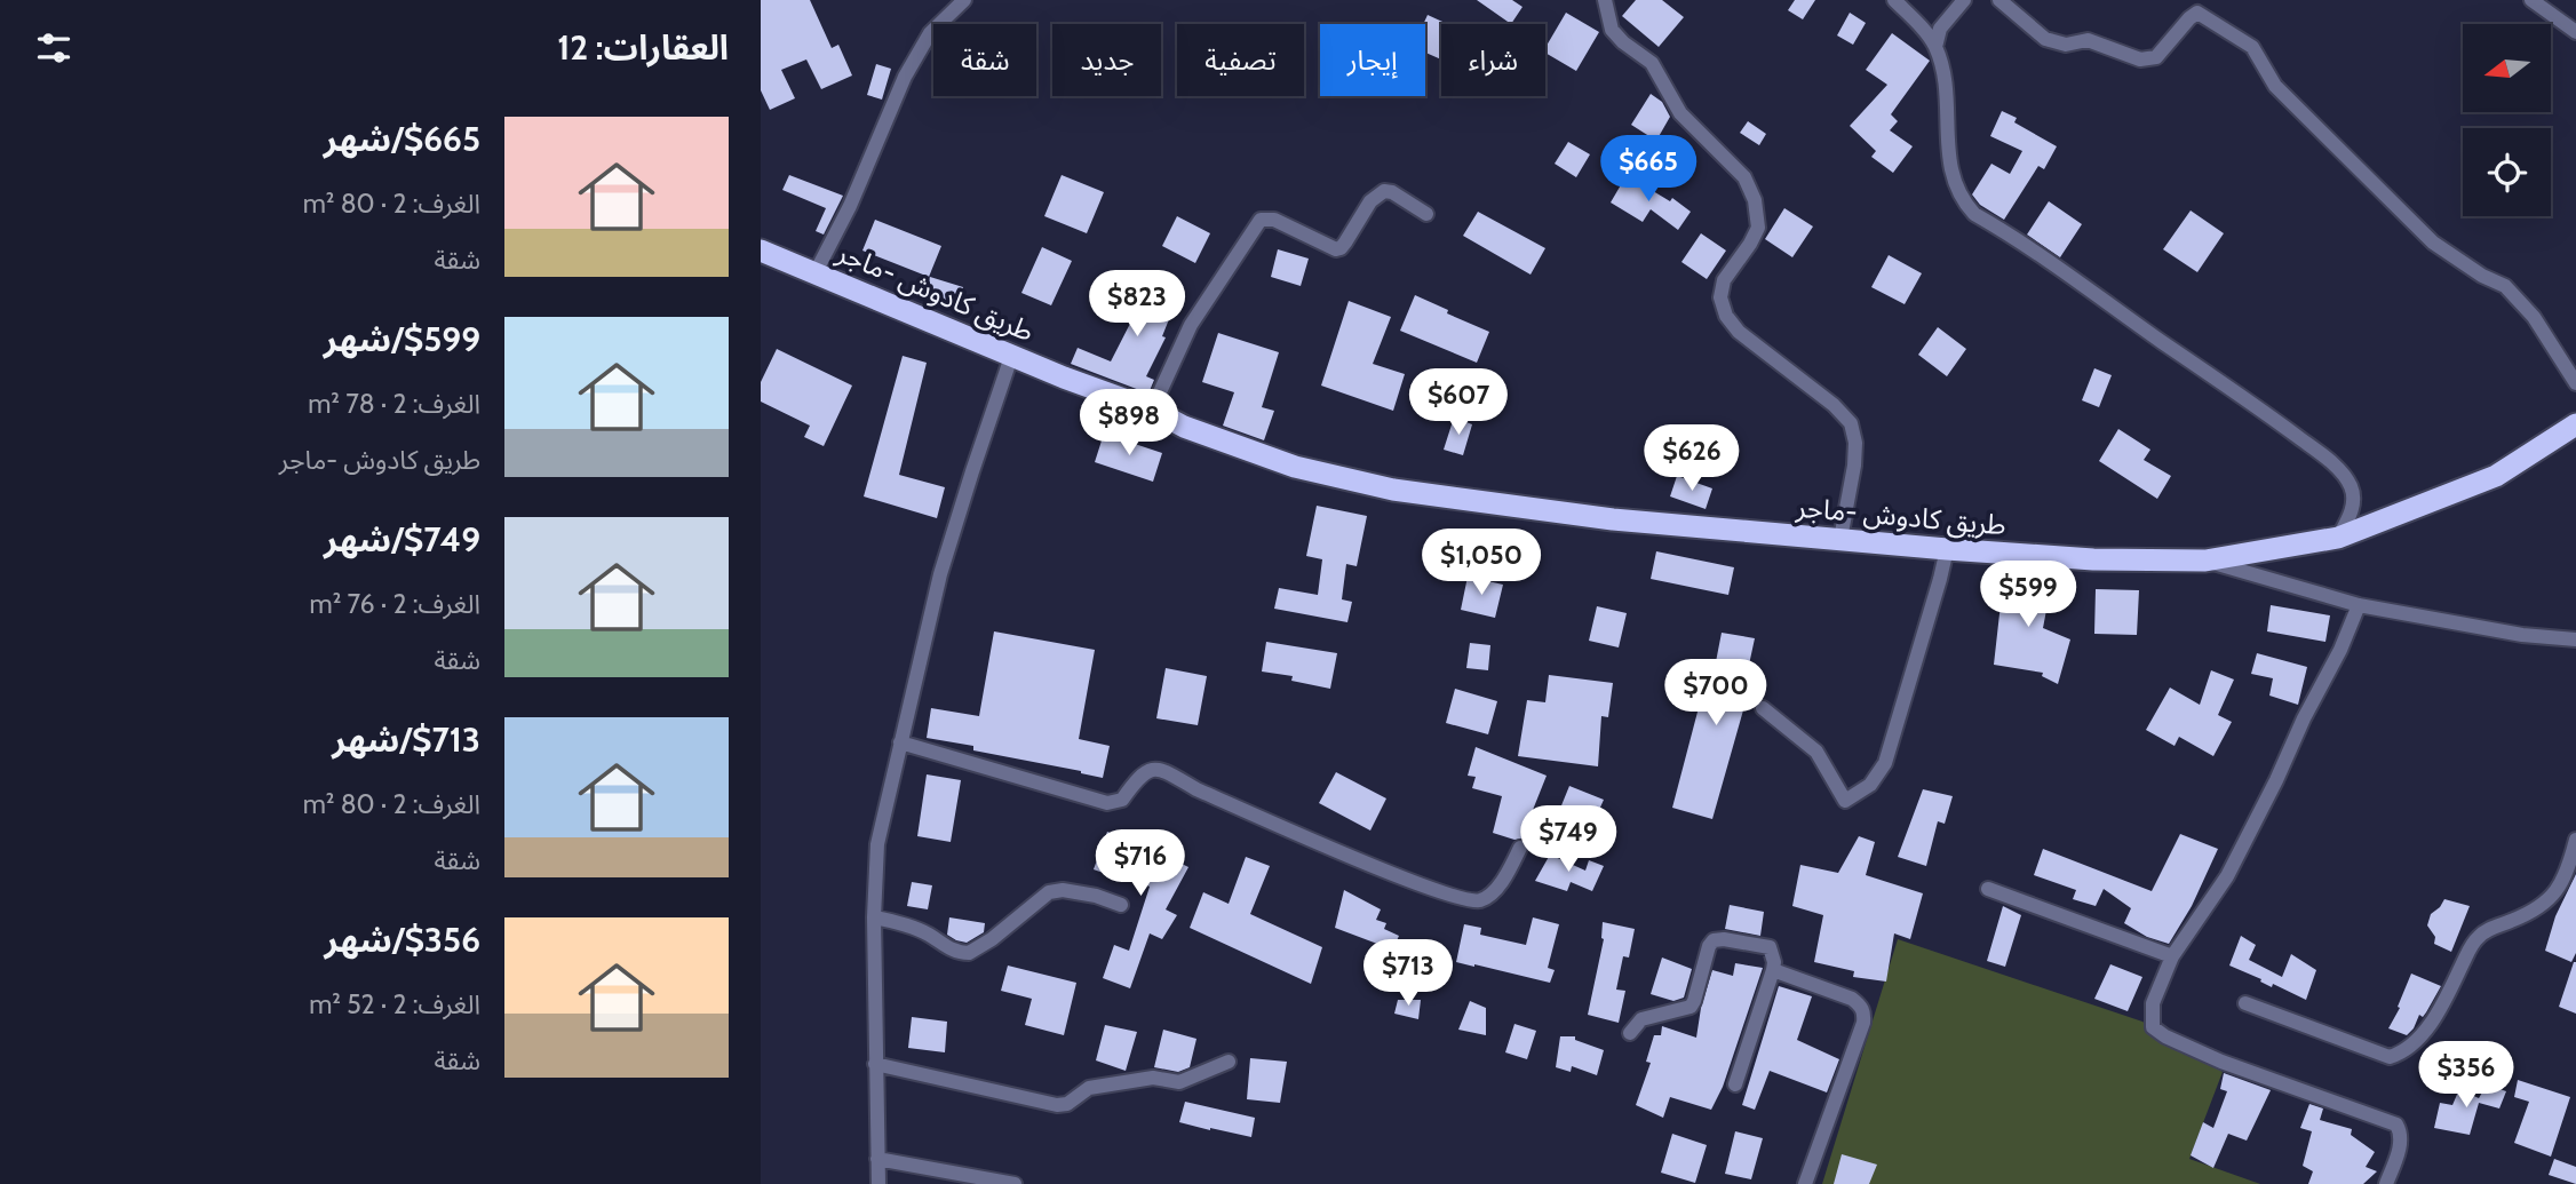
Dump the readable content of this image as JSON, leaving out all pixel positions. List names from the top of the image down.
{
  "streets": {
    "highway": ["طريق كادوش -ماجر"]
  },
  "north": "left",
  "page": {
    "heading": "العقارات: 12",
    "chip": [
      "شراء",
      "إيجار",
      "تصفية",
      "جديد",
      "شقة"
    ],
    "list": [
      {
        "name": "$665/شهر",
        "note": "الغرف: 2 · 80 m² · شقة"
      },
      {
        "name": "$599/شهر",
        "note": "الغرف: 2 · 78 m² · طريق كادوش -ماجر"
      },
      {
        "name": "$749/شهر",
        "note": "الغرف: 2 · 76 m² · شقة"
      },
      {
        "name": "$713/شهر",
        "note": "الغرف: 2 · 80 m² · شقة"
      },
      {
        "name": "$356/شهر",
        "note": "الغرف: 2 · 52 m² · شقة"
      }
    ],
    "price": [
      "$665",
      "$823",
      "$607",
      "$898",
      "$626",
      "$1,050",
      "$599",
      "$700",
      "$749",
      "$716",
      "$713",
      "$356"
    ]
  }
}
